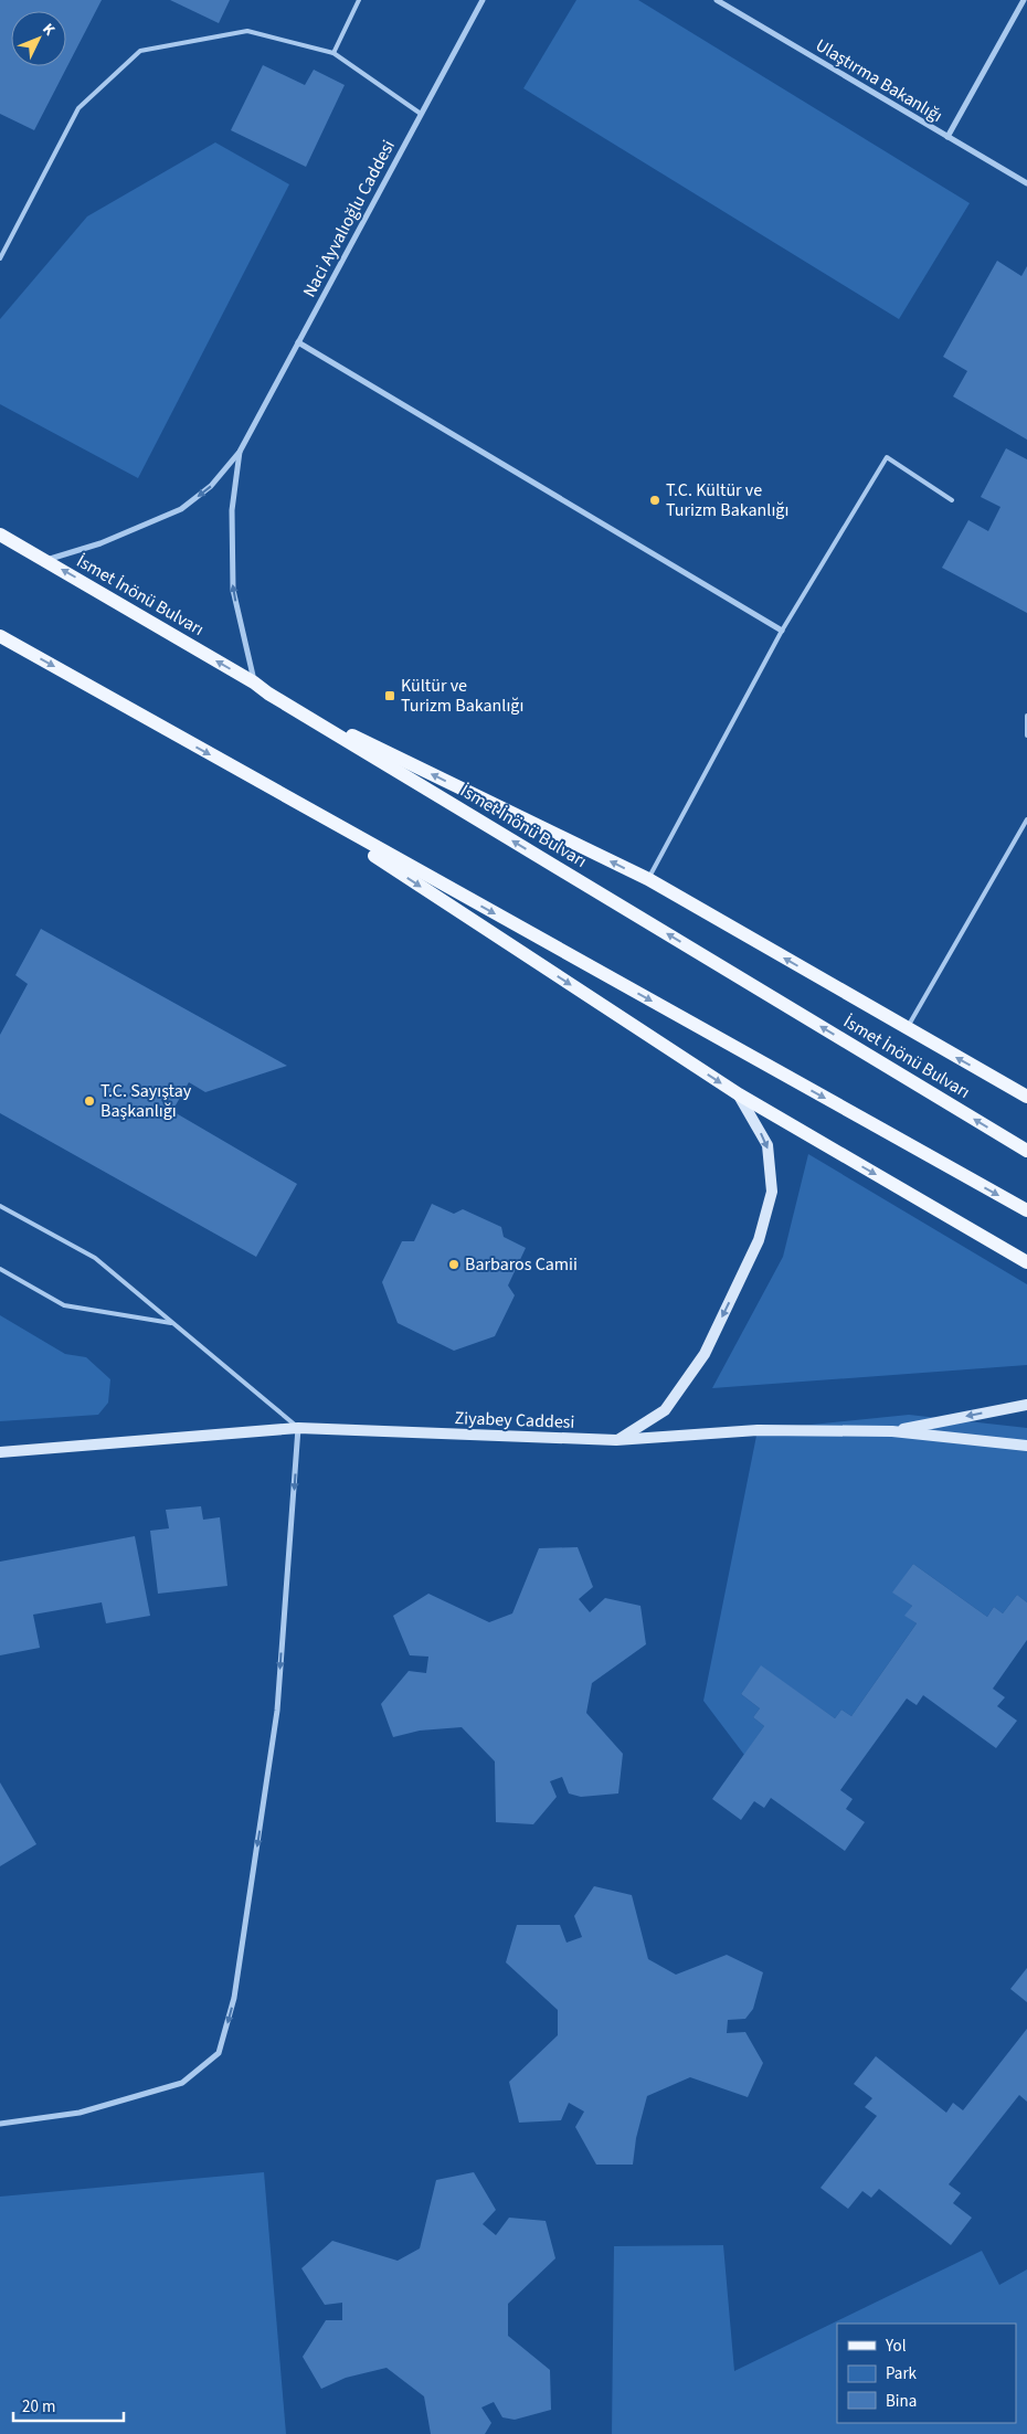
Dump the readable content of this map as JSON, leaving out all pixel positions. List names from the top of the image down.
{
  "streets": {
    "main road": ["İsmet İnönü Bulvarı", "Ziyabey Caddesi"],
    "street": ["Ulaştırma Bakanlığı", "Naci Ayvalıoğlu Caddesi"]
  },
  "crossings": [
    ["Naci Ayvalıoğlu Caddesi", "İsmet İnönü Bulvarı"]
  ],
  "places": {
    "other": ["T.C. Kültür ve Turizm Bakanlığı", "T.C. Sayıştay Başkanlığı", "Barbaros Camii"],
    "transit": ["Kültür ve Turizm Bakanlığı"]
  },
  "legend": ["Yol", "Park", "Bina"],
  "scale_bar": "20 m",
  "north": "top right"
}
